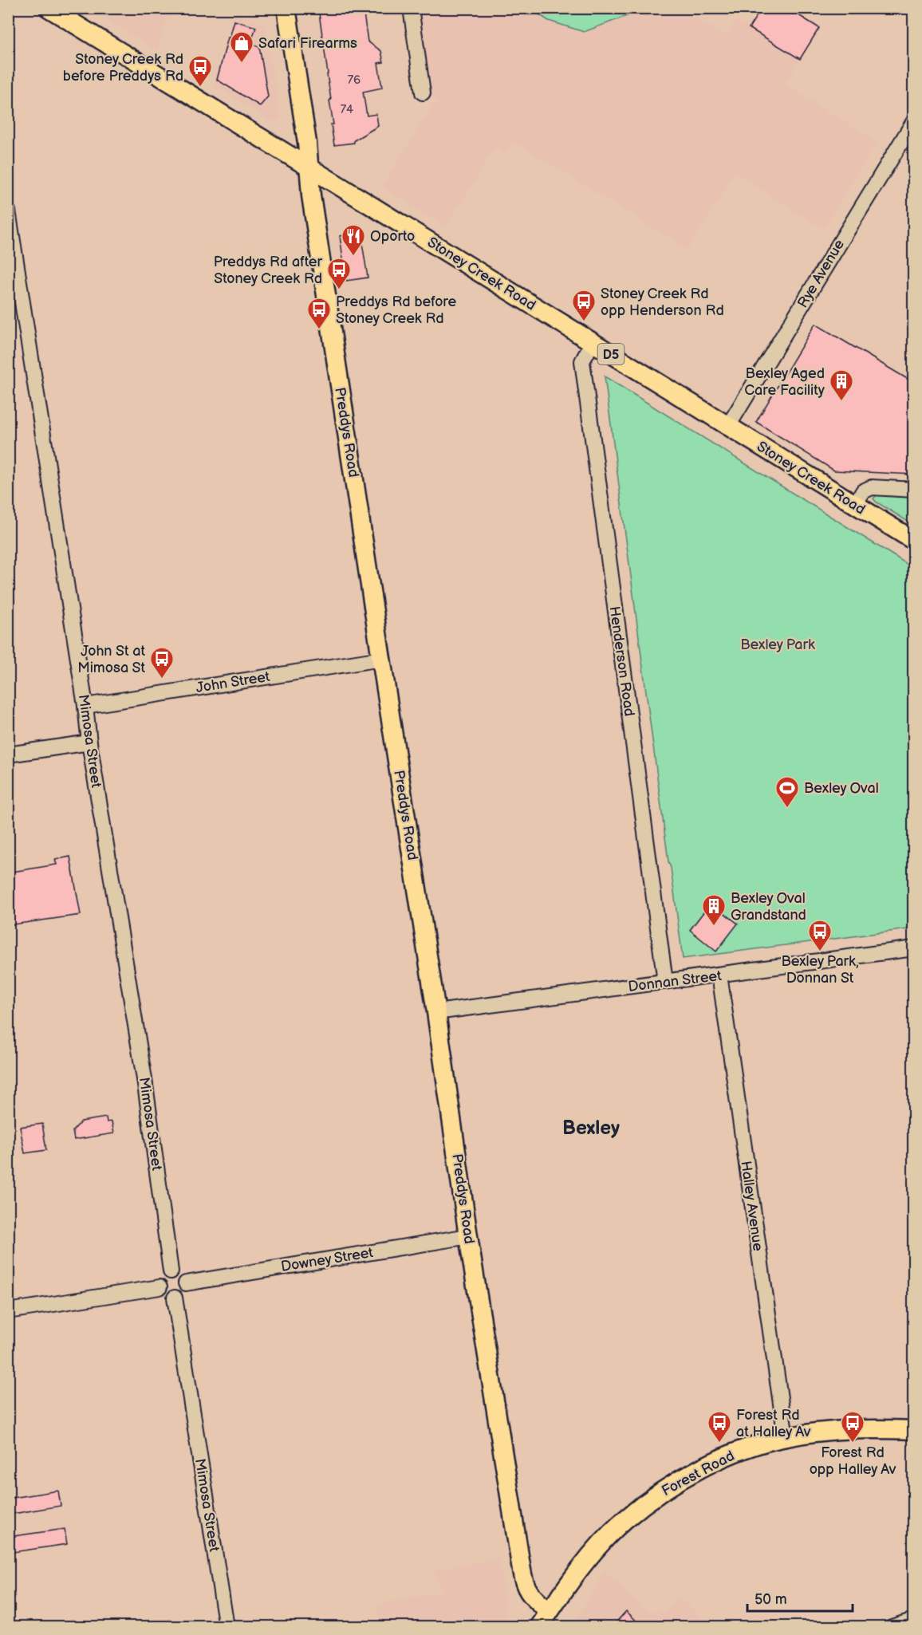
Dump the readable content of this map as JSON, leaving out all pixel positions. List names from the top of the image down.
{
  "streets": {
    "main road": [
      "Stoney Creek Road",
      "D5",
      "Preddys Road",
      "Forest Road"
    ],
    "street": [
      "Rye Avenue",
      "Henderson Road",
      "John Street",
      "Mimosa Street",
      "Donnan Street",
      "Halley Avenue",
      "Downey Street"
    ]
  },
  "crossings": [
    ["Stoney Creek Road", "Rye Avenue"],
    ["Stoney Creek Road", "Preddys Road"],
    ["Stoney Creek Road", "Henderson Road"],
    ["Preddys Road", "John Street"],
    ["Preddys Road", "Donnan Street"],
    ["Preddys Road", "Downey Street"],
    ["Preddys Road", "Forest Road"],
    ["Henderson Road", "Donnan Street"],
    ["John Street", "Mimosa Street"],
    ["Mimosa Street", "Downey Street"],
    ["Donnan Street", "Halley Avenue"],
    ["Halley Avenue", "Forest Road"]
  ],
  "districts": ["Bexley"],
  "parks": ["Bexley Park"],
  "places": {
    "shop": ["Safari Firearms"],
    "bus stop": [
      "Stoney Creek Rd before Preddys Rd",
      "Preddys Rd after Stoney Creek Rd",
      "Stoney Creek Rd opp Henderson Rd",
      "Preddys Rd before Stoney Creek Rd",
      "John St at Mimosa St",
      "Bexley Park, Donnan St",
      "Forest Rd at Halley Av",
      "Forest Rd opp Halley Av"
    ],
    "restaurant": ["Oporto"],
    "building": ["Bexley Aged Care Facility", "Bexley Oval Grandstand"],
    "sports": ["Bexley Oval"]
  },
  "house_numbers": ["76", "74"],
  "scale_bar": "50 m"
}
